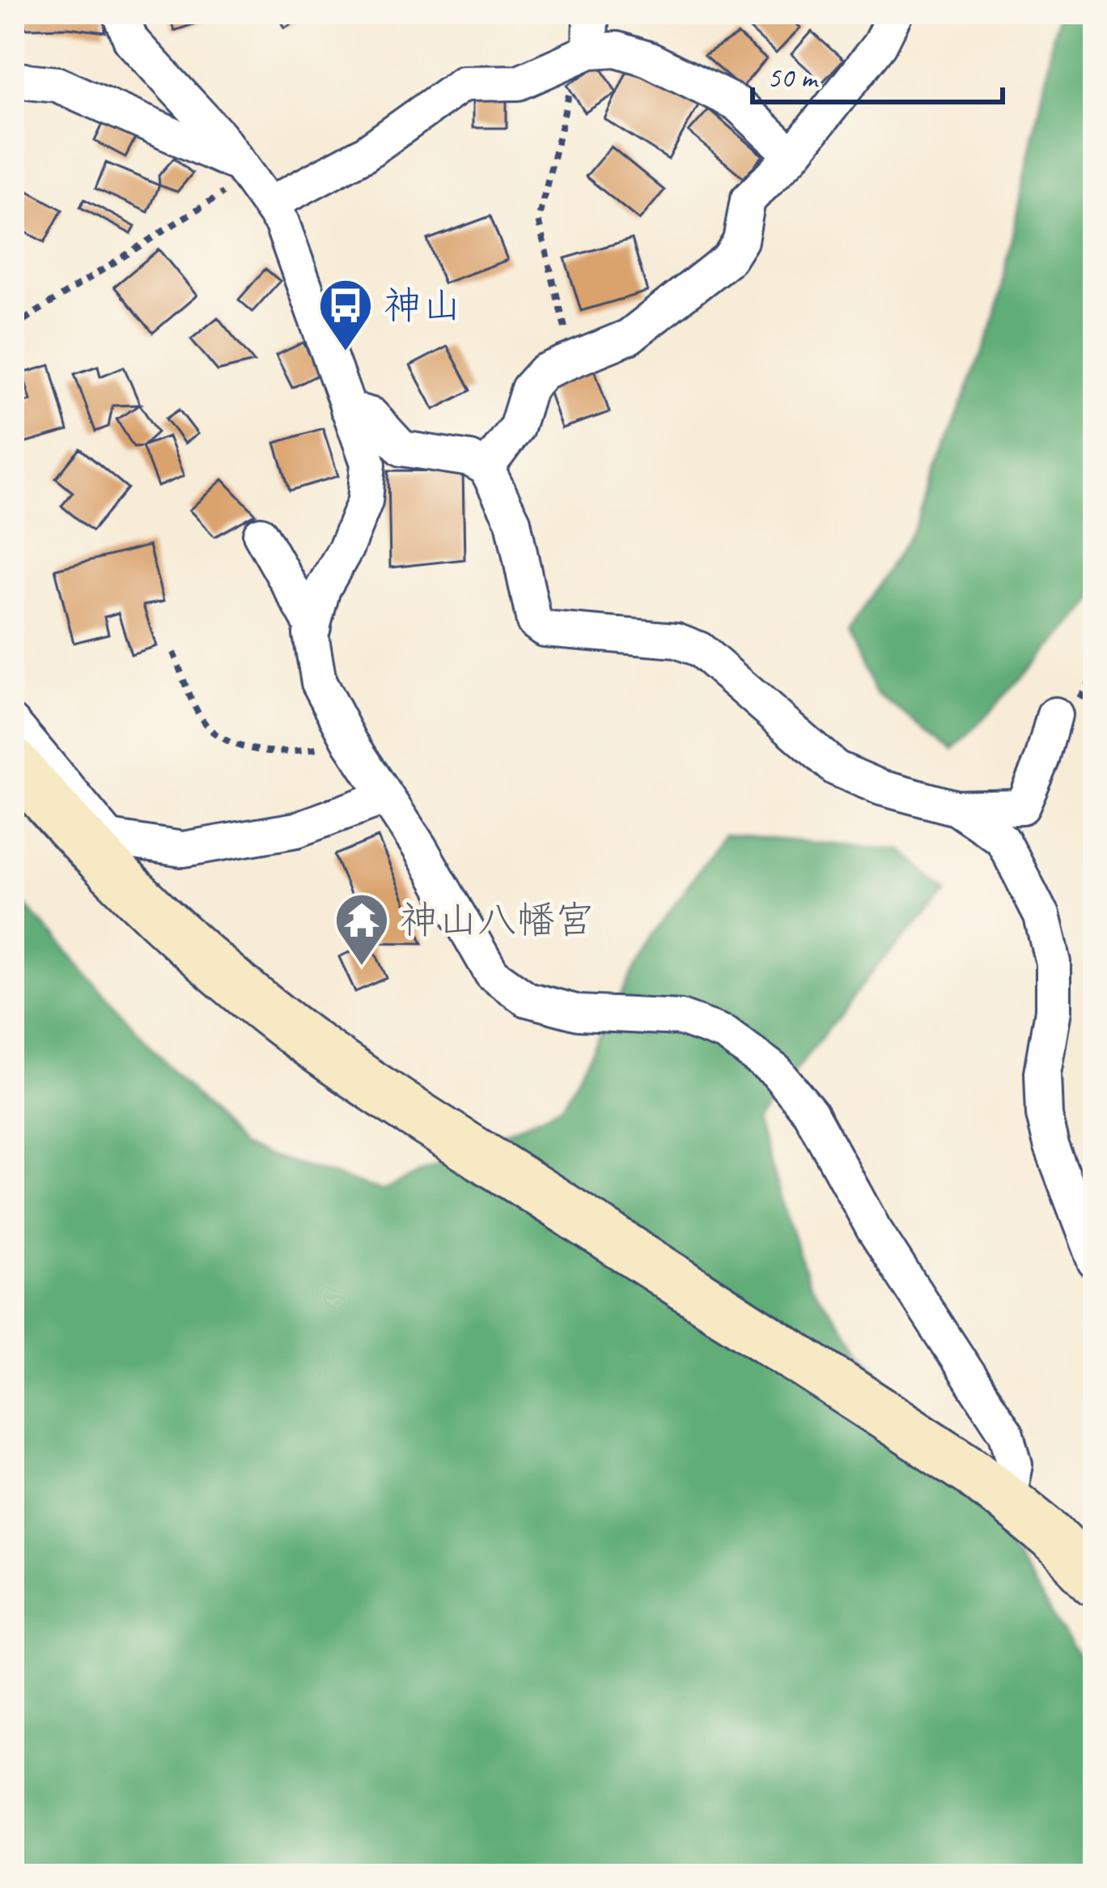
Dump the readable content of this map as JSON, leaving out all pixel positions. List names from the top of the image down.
{
  "places": {
    "bus stop": ["神山"],
    "temple": ["神山八幡宮"]
  },
  "scale_bar": "50 m"
}
